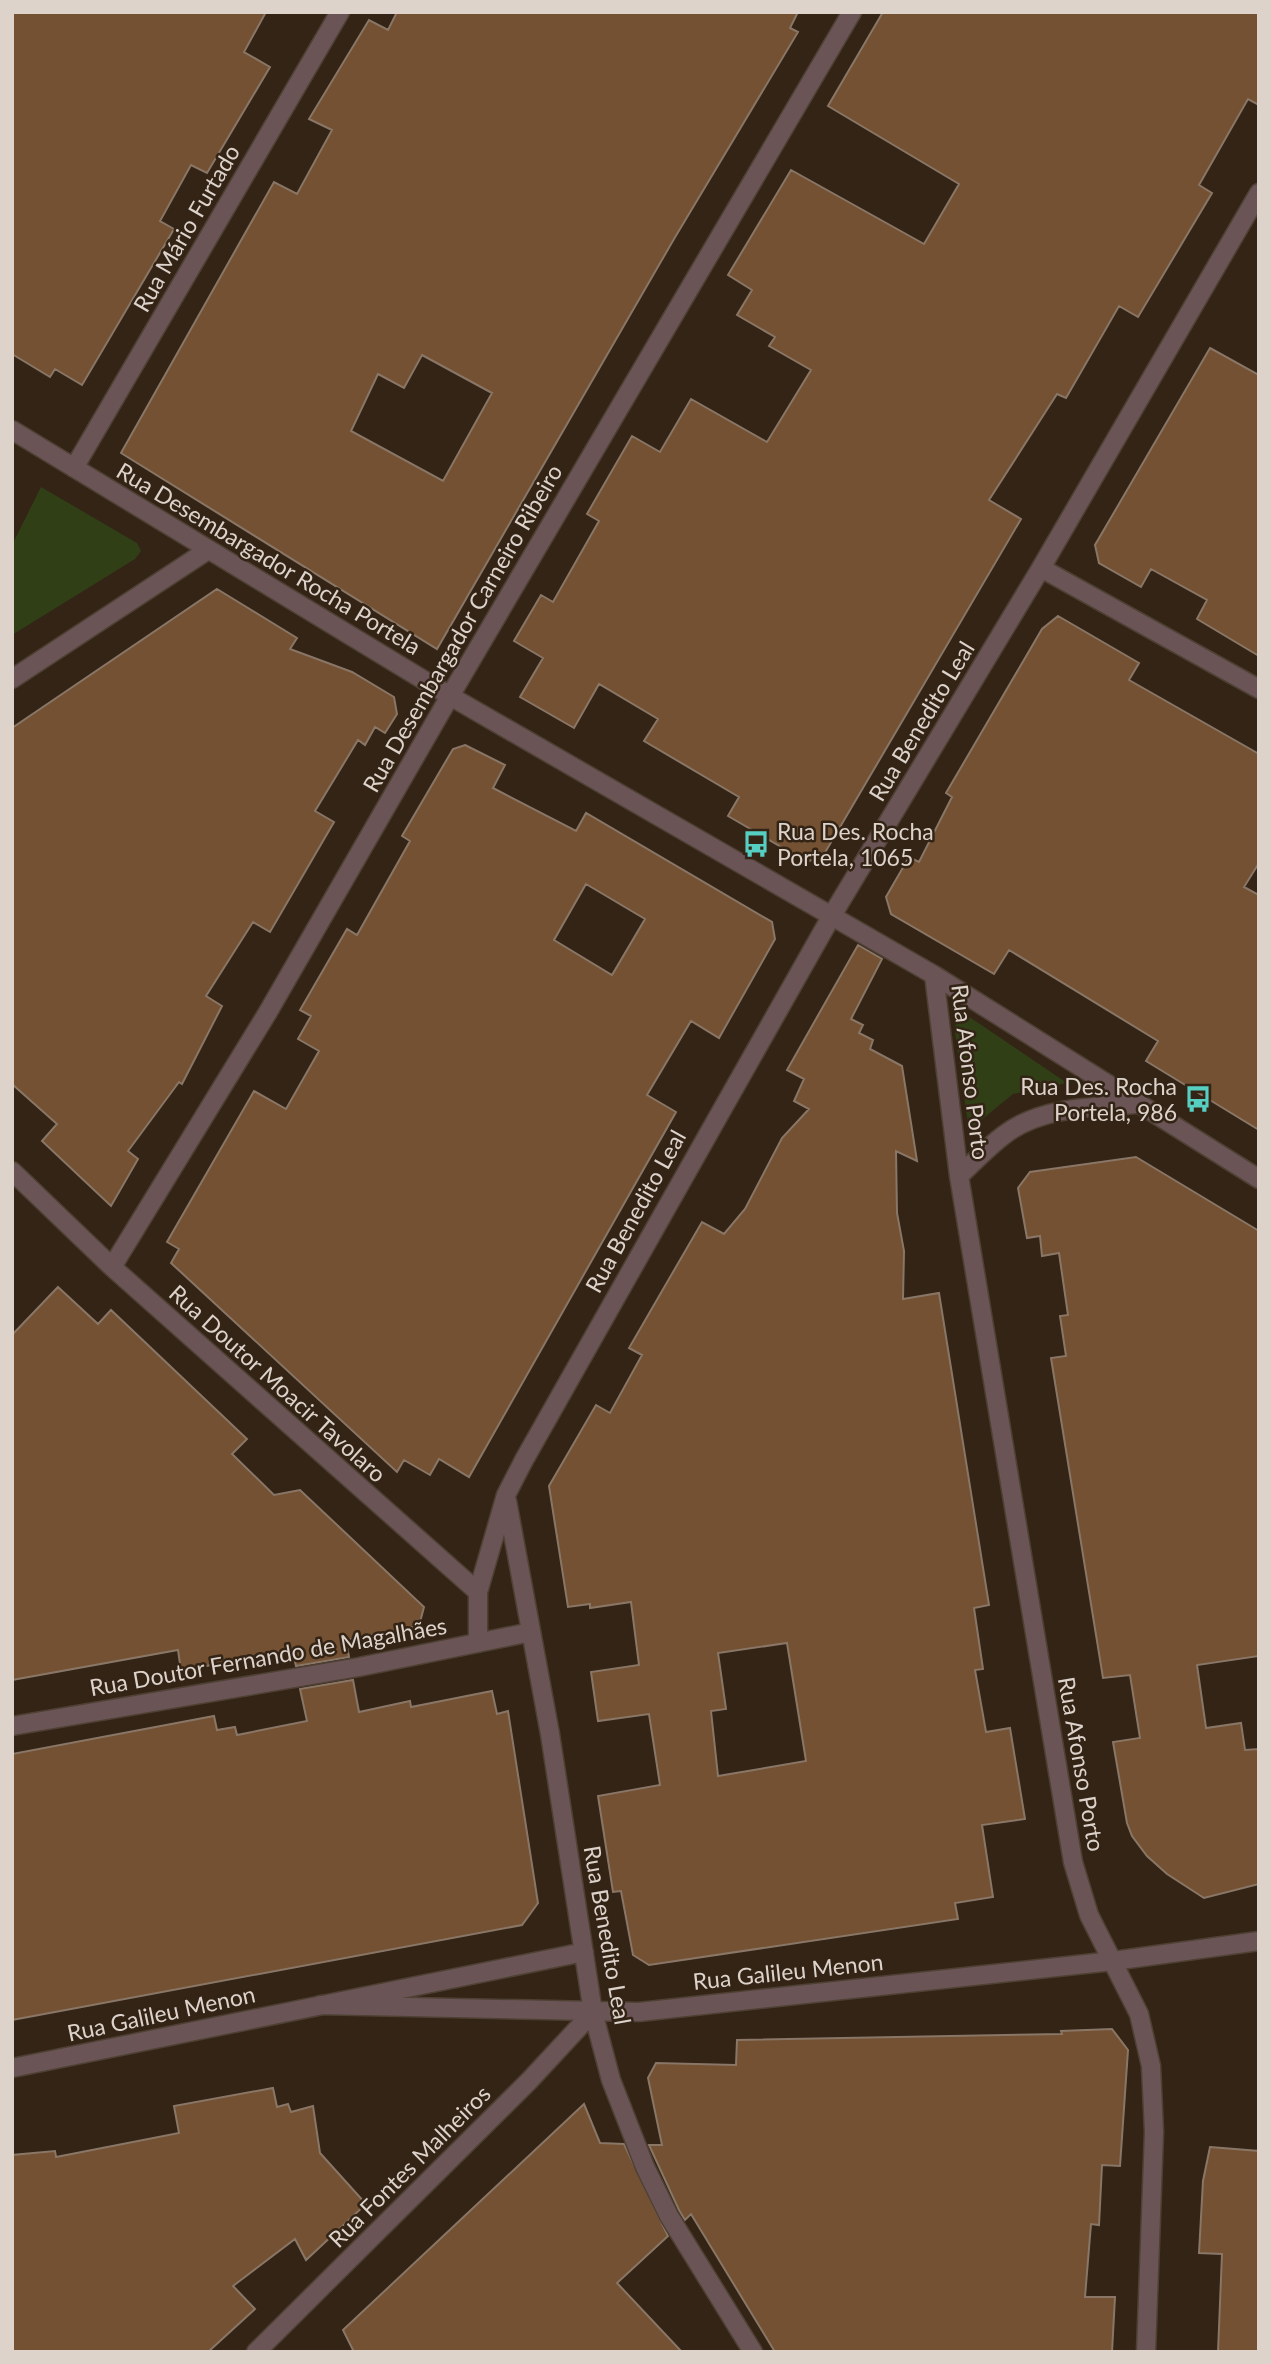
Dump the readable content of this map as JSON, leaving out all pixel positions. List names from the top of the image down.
{
  "streets": {
    "street": [
      "Rua Mário Furtado",
      "Rua Desembargador Rocha Portela",
      "Rua Desembargador Carneiro Ribeiro",
      "Rua Benedito Leal",
      "Rua Afonso Porto",
      "Rua Doutor Moacir Tavolaro",
      "Rua Doutor Fernando de Magalhães",
      "Rua Galileu Menon",
      "Rua Fontes Malheiros"
    ]
  },
  "crossings": [
    ["Rua Mário Furtado", "Rua Desembargador Rocha Portela"],
    ["Rua Desembargador Rocha Portela", "Rua Desembargador Carneiro Ribeiro"],
    ["Rua Desembargador Rocha Portela", "Rua Benedito Leal"],
    ["Rua Desembargador Rocha Portela", "Rua Afonso Porto"],
    ["Rua Desembargador Carneiro Ribeiro", "Rua Doutor Moacir Tavolaro"],
    ["Rua Benedito Leal", "Rua Doutor Moacir Tavolaro"],
    ["Rua Benedito Leal", "Rua Doutor Fernando de Magalhães"],
    ["Rua Benedito Leal", "Rua Galileu Menon"],
    ["Rua Benedito Leal", "Rua Fontes Malheiros"],
    ["Rua Afonso Porto", "Rua Galileu Menon"],
    ["Rua Galileu Menon", "Rua Fontes Malheiros"]
  ],
  "places": {
    "bus stop": ["Rua Des. Rocha Portela, 1065", "Rua Des. Rocha Portela, 986"]
  }
}
